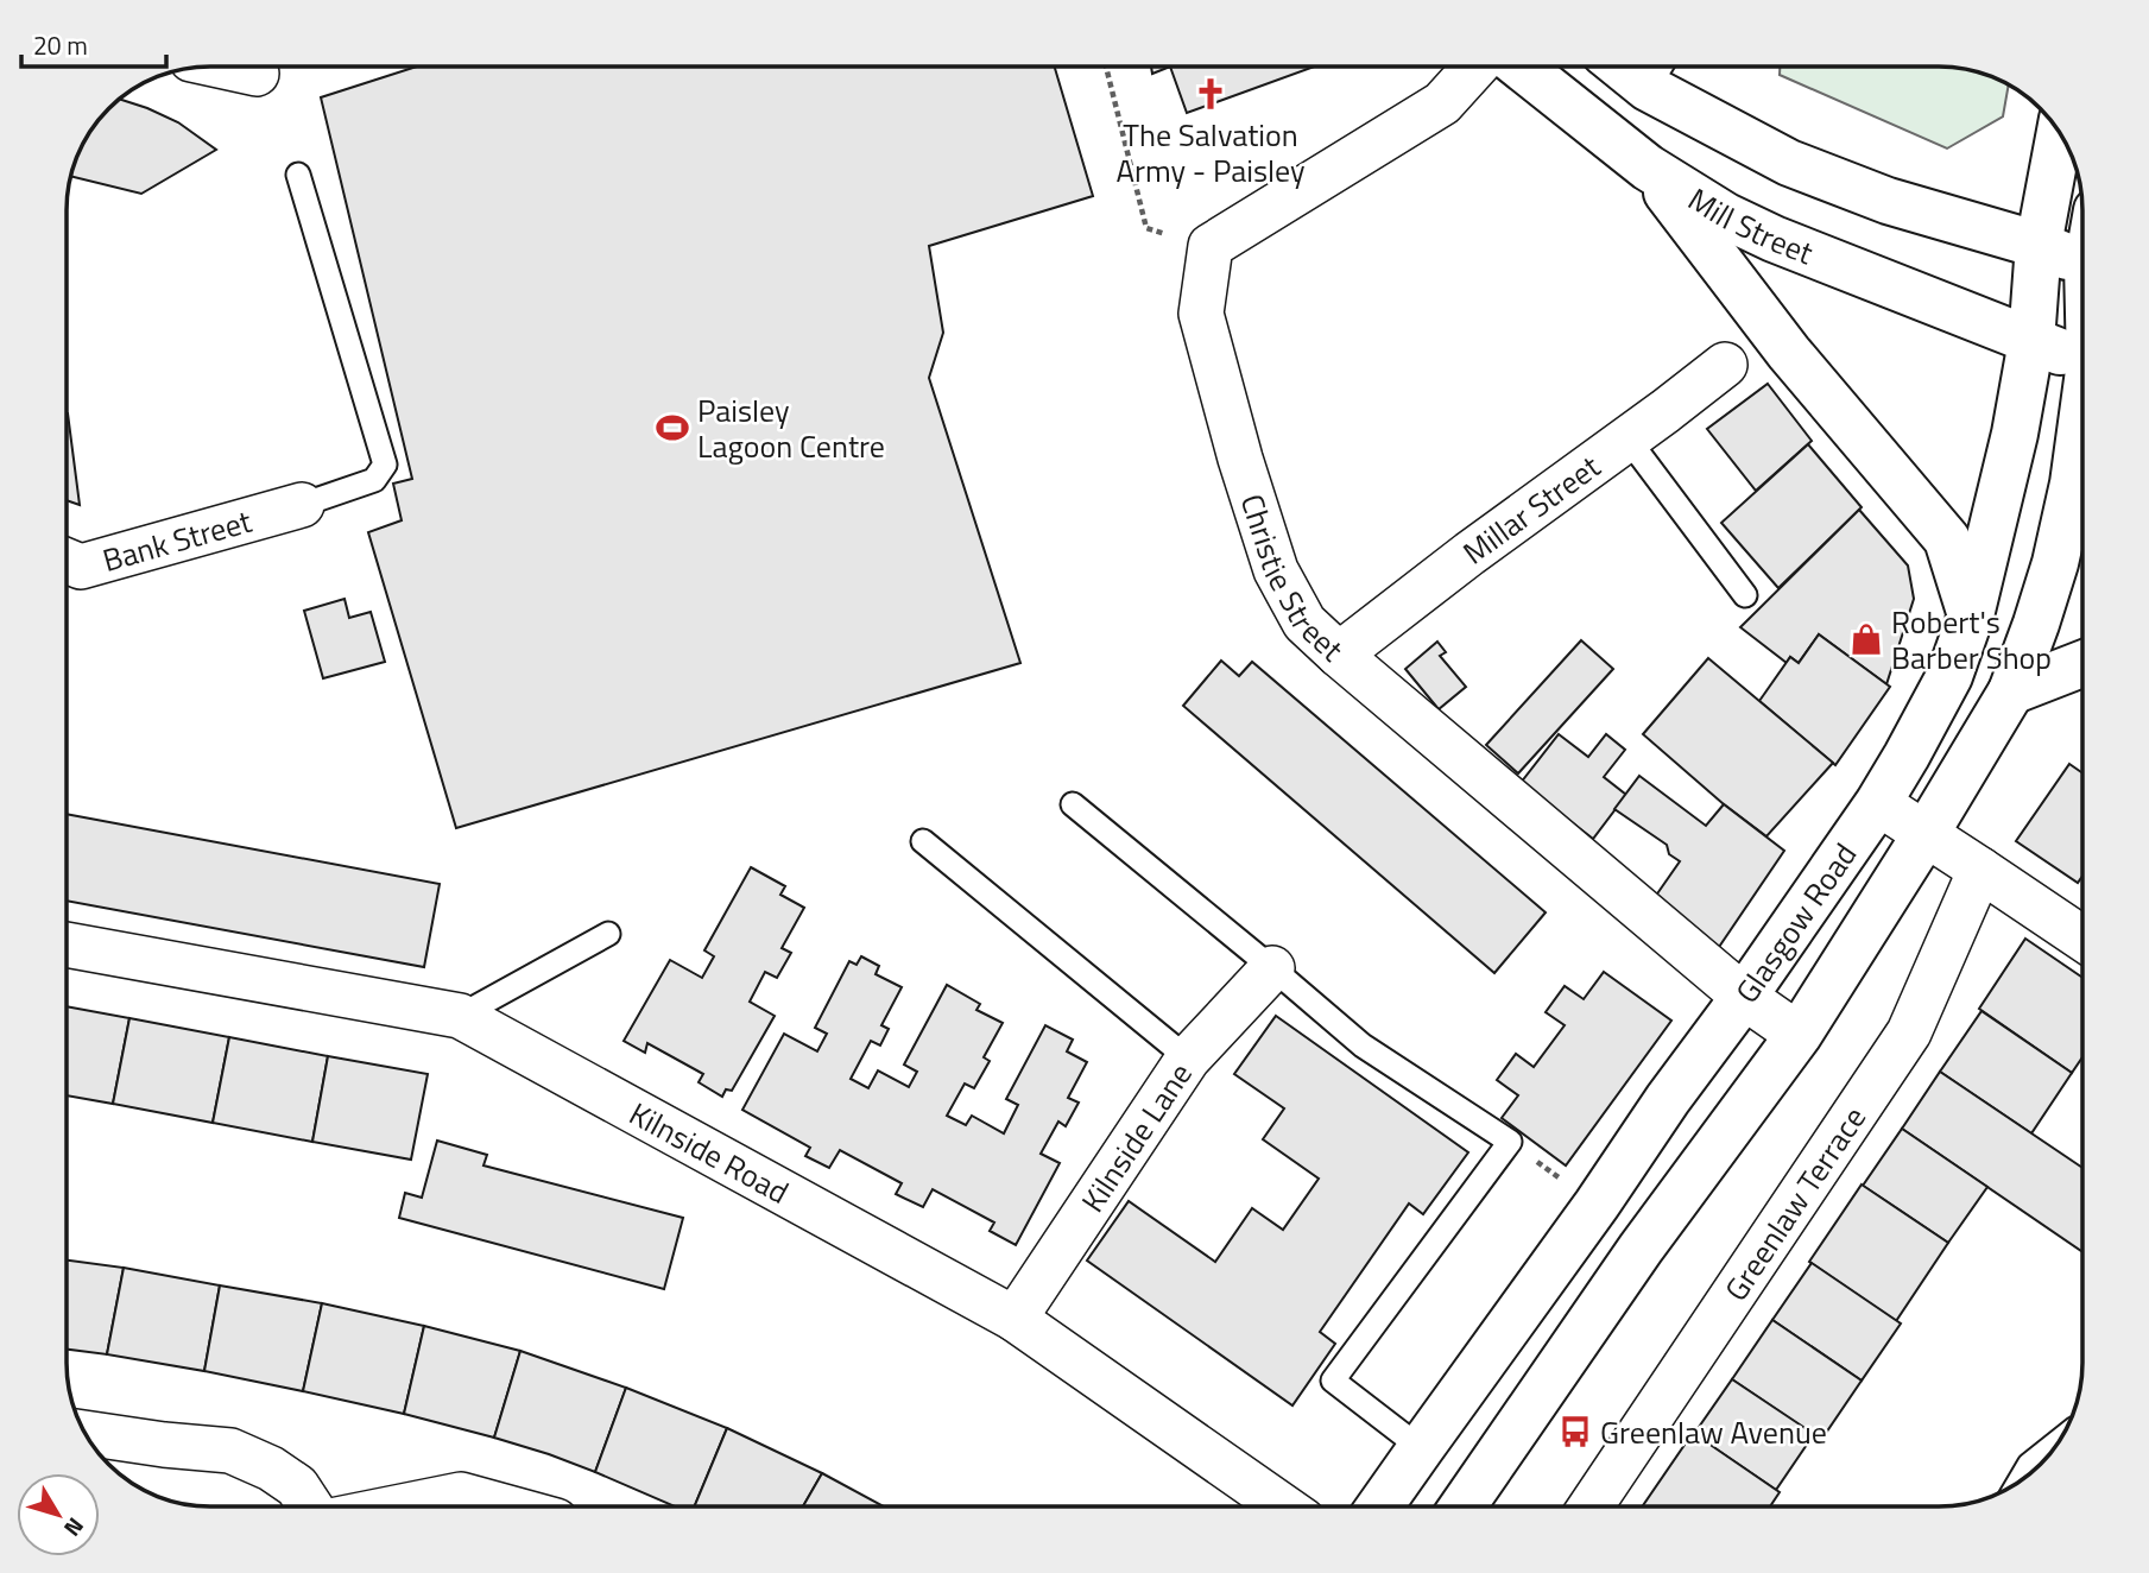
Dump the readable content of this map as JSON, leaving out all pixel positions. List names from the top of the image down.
{
  "streets": {
    "main road": ["Mill Street", "Glasgow Road"],
    "street": [
      "Millar Street",
      "Bank Street",
      "Christie Street",
      "Kilnside Lane",
      "Kilnside Road",
      "Greenlaw Terrace"
    ]
  },
  "crossings": [
    ["Mill Street", "Glasgow Road"],
    ["Millar Street", "Christie Street"],
    ["Christie Street", "Glasgow Road"],
    ["Kilnside Lane", "Kilnside Road"]
  ],
  "places": {
    "church": ["The Salvation Army - Paisley"],
    "sports": ["Paisley Lagoon Centre"],
    "shop": ["Robert's Barber Shop"],
    "bus stop": ["Greenlaw Avenue"]
  },
  "scale_bar": "20 m",
  "north": "bottom right"
}
